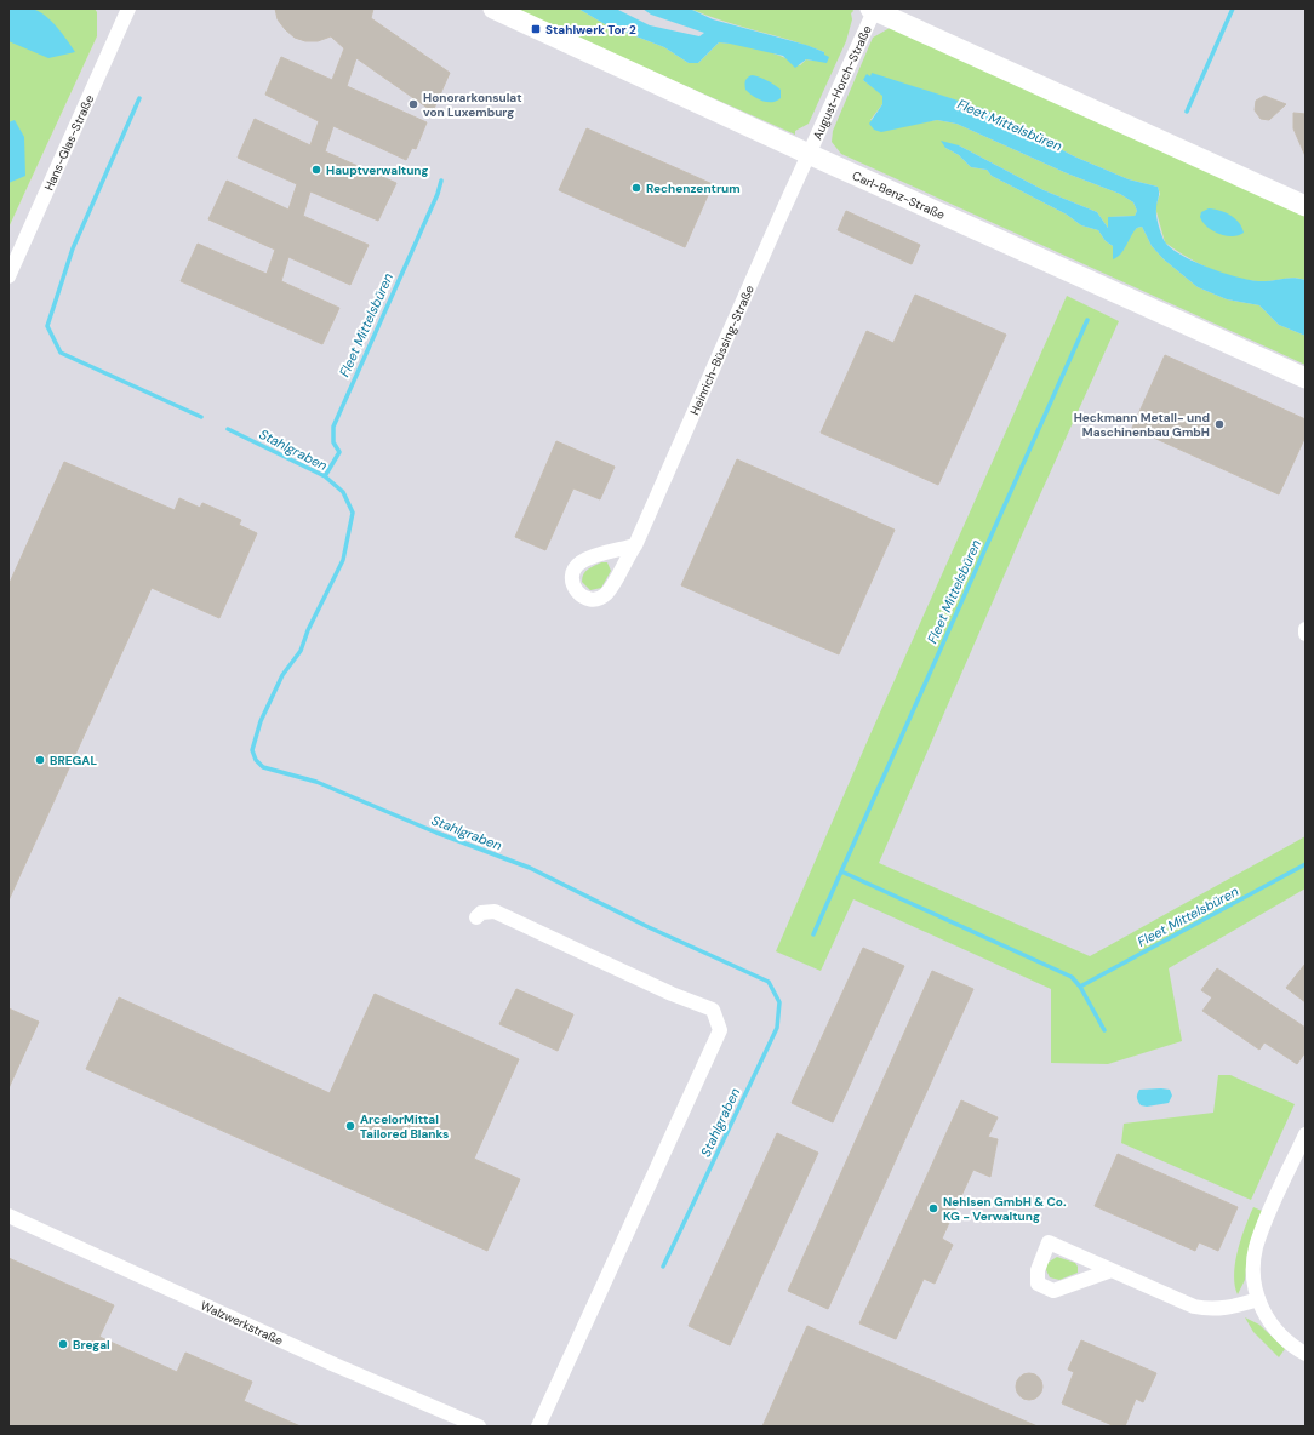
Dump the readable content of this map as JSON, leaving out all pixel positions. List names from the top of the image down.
{
  "streets": {
    "street": [
      "August-Horch-Straße",
      "Hans-Glas-Straße",
      "Carl-Benz-Straße",
      "Heinrich-Büssing-Straße",
      "Walzwerkstraße"
    ]
  },
  "crossings": [
    ["August-Horch-Straße", "Carl-Benz-Straße"],
    ["August-Horch-Straße", "Heinrich-Büssing-Straße"],
    ["Carl-Benz-Straße", "Heinrich-Büssing-Straße"]
  ],
  "water": ["Fleet Mittelsbüren", "Stahlgraben"],
  "places": {
    "transit": ["Stahlwerk Tor 2"],
    "other": [
      "Honorarkonsulat von Luxemburg",
      "Hauptverwaltung",
      "Rechenzentrum",
      "Heckmann Metall- und Maschinenbau GmbH",
      "BREGAL",
      "ArcelorMittal Tailored Blanks",
      "Nehlsen GmbH & Co. KG - Verwaltung",
      "Bregal"
    ]
  }
}
